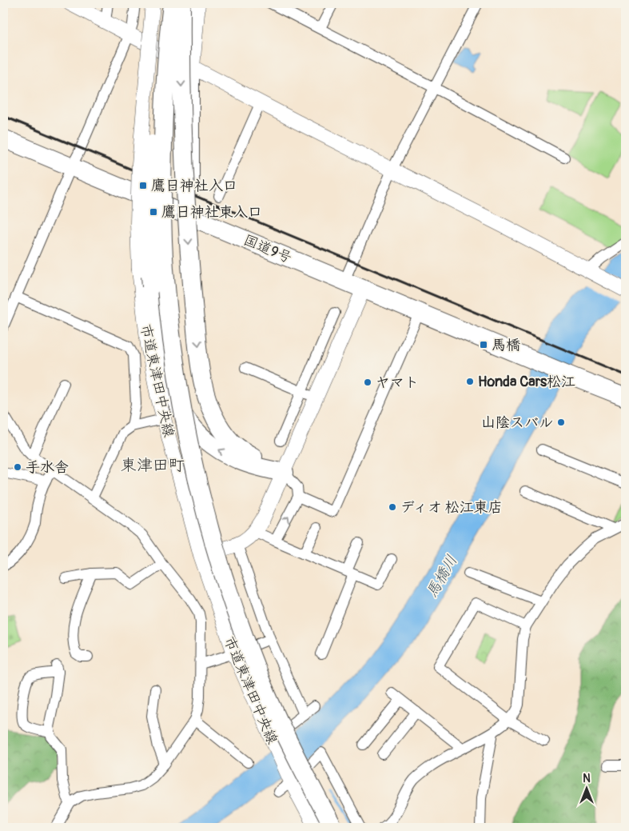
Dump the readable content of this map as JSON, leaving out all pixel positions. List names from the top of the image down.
{
  "streets": {
    "highway": ["国道9号"],
    "street": ["市道東津田中央線"]
  },
  "districts": ["東津田町"],
  "water": ["馬橋川"],
  "places": {
    "transit": ["鷹日神社入口", "鷹日神社東入口", "馬橋"],
    "other": [
      "Honda Cars松江",
      "ヤマト",
      "山陰スバル",
      "手水舎",
      "ディオ 松江東店"
    ]
  },
  "north": "top"
}
